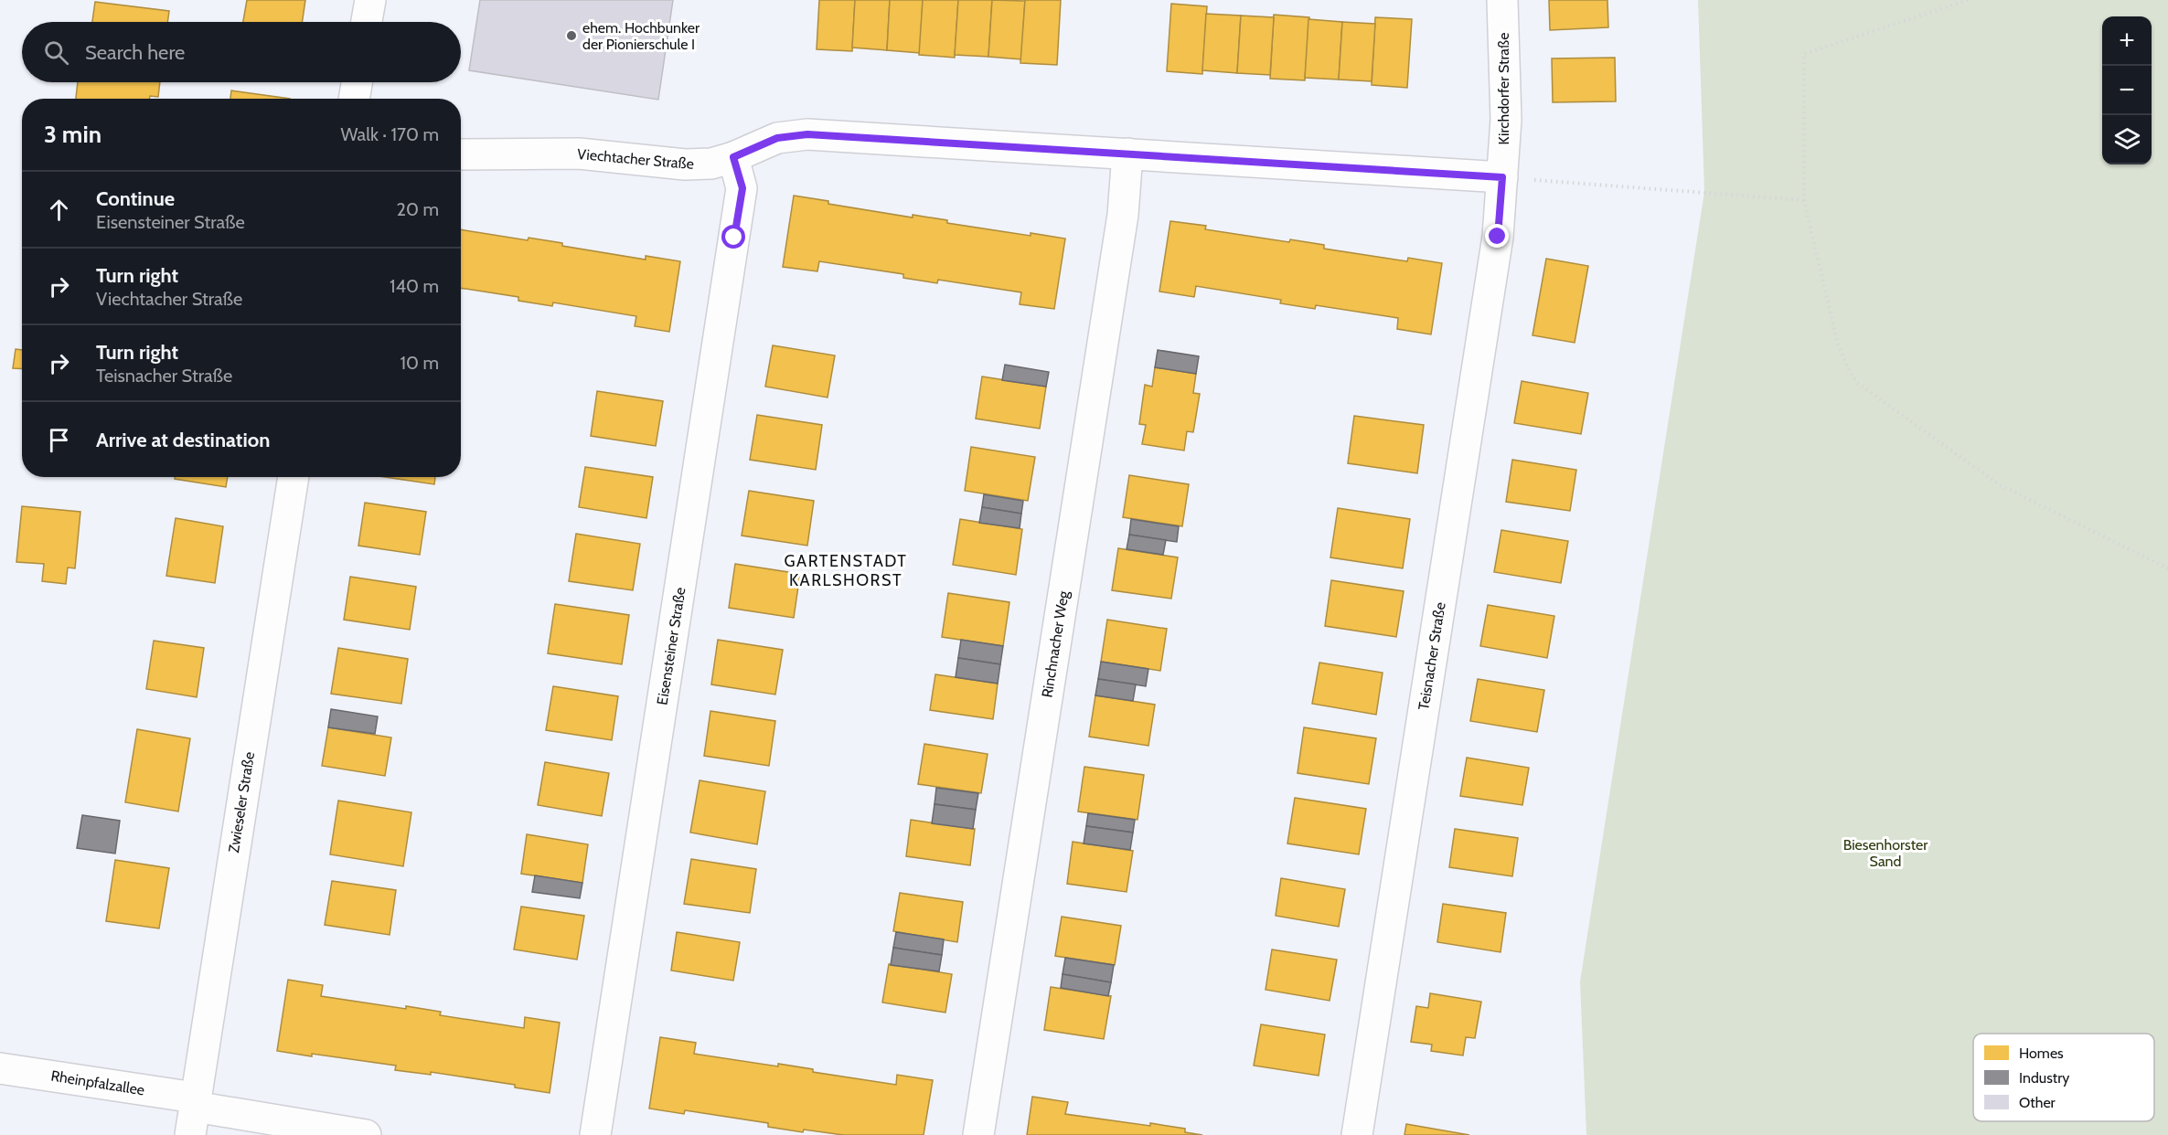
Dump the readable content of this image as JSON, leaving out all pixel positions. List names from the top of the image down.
{
  "streets": {
    "street": [
      "Kirchdorfer Straße",
      "Viechtacher Straße",
      "Rinchnacher Weg",
      "Eisensteiner Straße",
      "Teisnacher Straße",
      "Zwieseler Straße",
      "Rheinpfalzallee"
    ]
  },
  "crossings": [
    ["Kirchdorfer Straße", "Viechtacher Straße"],
    ["Kirchdorfer Straße", "Teisnacher Straße"],
    ["Viechtacher Straße", "Rinchnacher Weg"],
    ["Viechtacher Straße", "Eisensteiner Straße"],
    ["Viechtacher Straße", "Teisnacher Straße"],
    ["Zwieseler Straße", "Rheinpfalzallee"]
  ],
  "districts": ["GARTENSTADT KARLSHORST"],
  "parks": ["Biesenhorster Sand"],
  "places": ["ehem. Hochbunker der Pionierschule I"],
  "legend": ["Homes", "Industry", "Other"],
  "page": {
    "map_buttons": ["+", "−"],
    "search": "Search here",
    "heading": ["3 min", "Walk · 170 m"],
    "list": [
      ["Continue", "Eisensteiner Straße", "20 m"],
      ["Turn right", "Viechtacher Straße", "140 m"],
      ["Turn right", "Teisnacher Straße", "10 m"],
      "Arrive at destination"
    ]
  }
}
